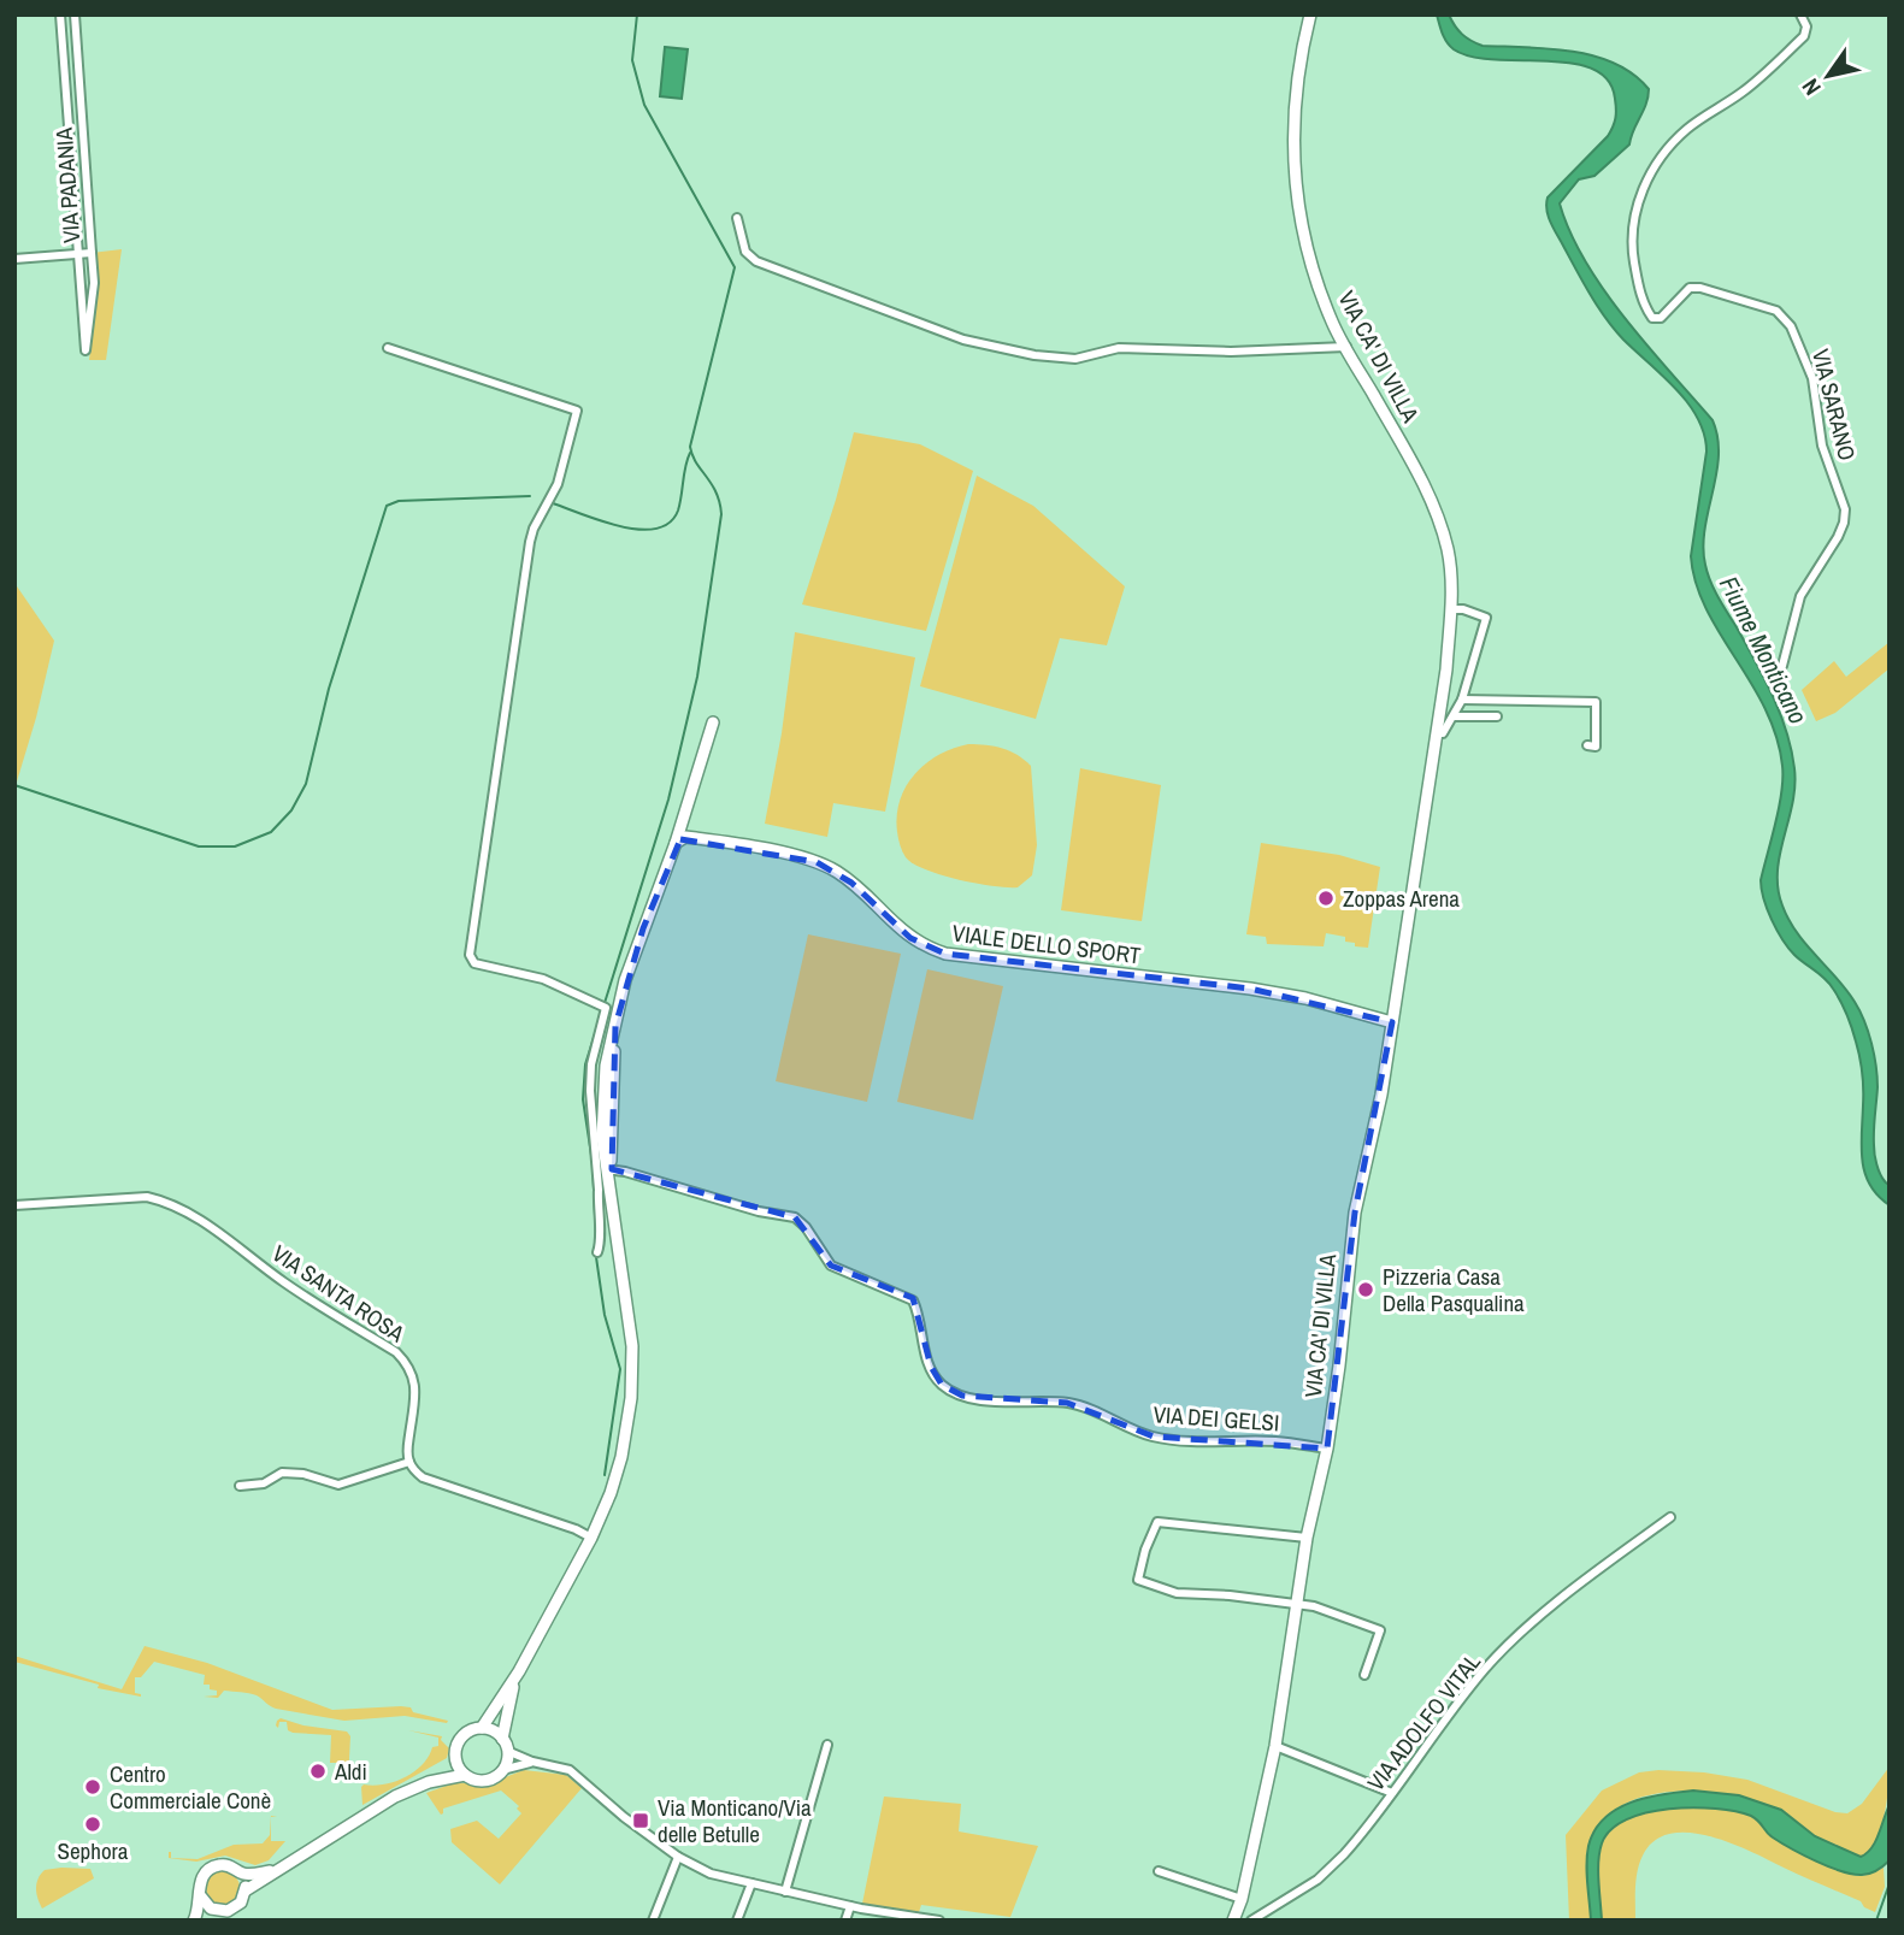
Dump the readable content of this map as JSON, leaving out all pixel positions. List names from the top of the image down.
{
  "streets": {
    "street": [
      "VIA PADANIA",
      "VIA CA' DI VILLA",
      "VIA SARANO",
      "VIALE DELLO SPORT",
      "VIA SANTA ROSA",
      "VIA DEI GELSI",
      "VIA ADOLFO VITAL"
    ]
  },
  "crossings": [
    ["VIA CA' DI VILLA", "VIALE DELLO SPORT"],
    ["VIA CA' DI VILLA", "VIA DEI GELSI"]
  ],
  "water": ["Fiume Monticano"],
  "places": {
    "other": [
      "Zoppas Arena",
      "Pizzeria Casa Della Pasqualina",
      "Aldi",
      "Centro Commerciale Conè",
      "Sephora"
    ],
    "transit": ["Via Monticano/Via delle Betulle"]
  },
  "north": "bottom left"
}
